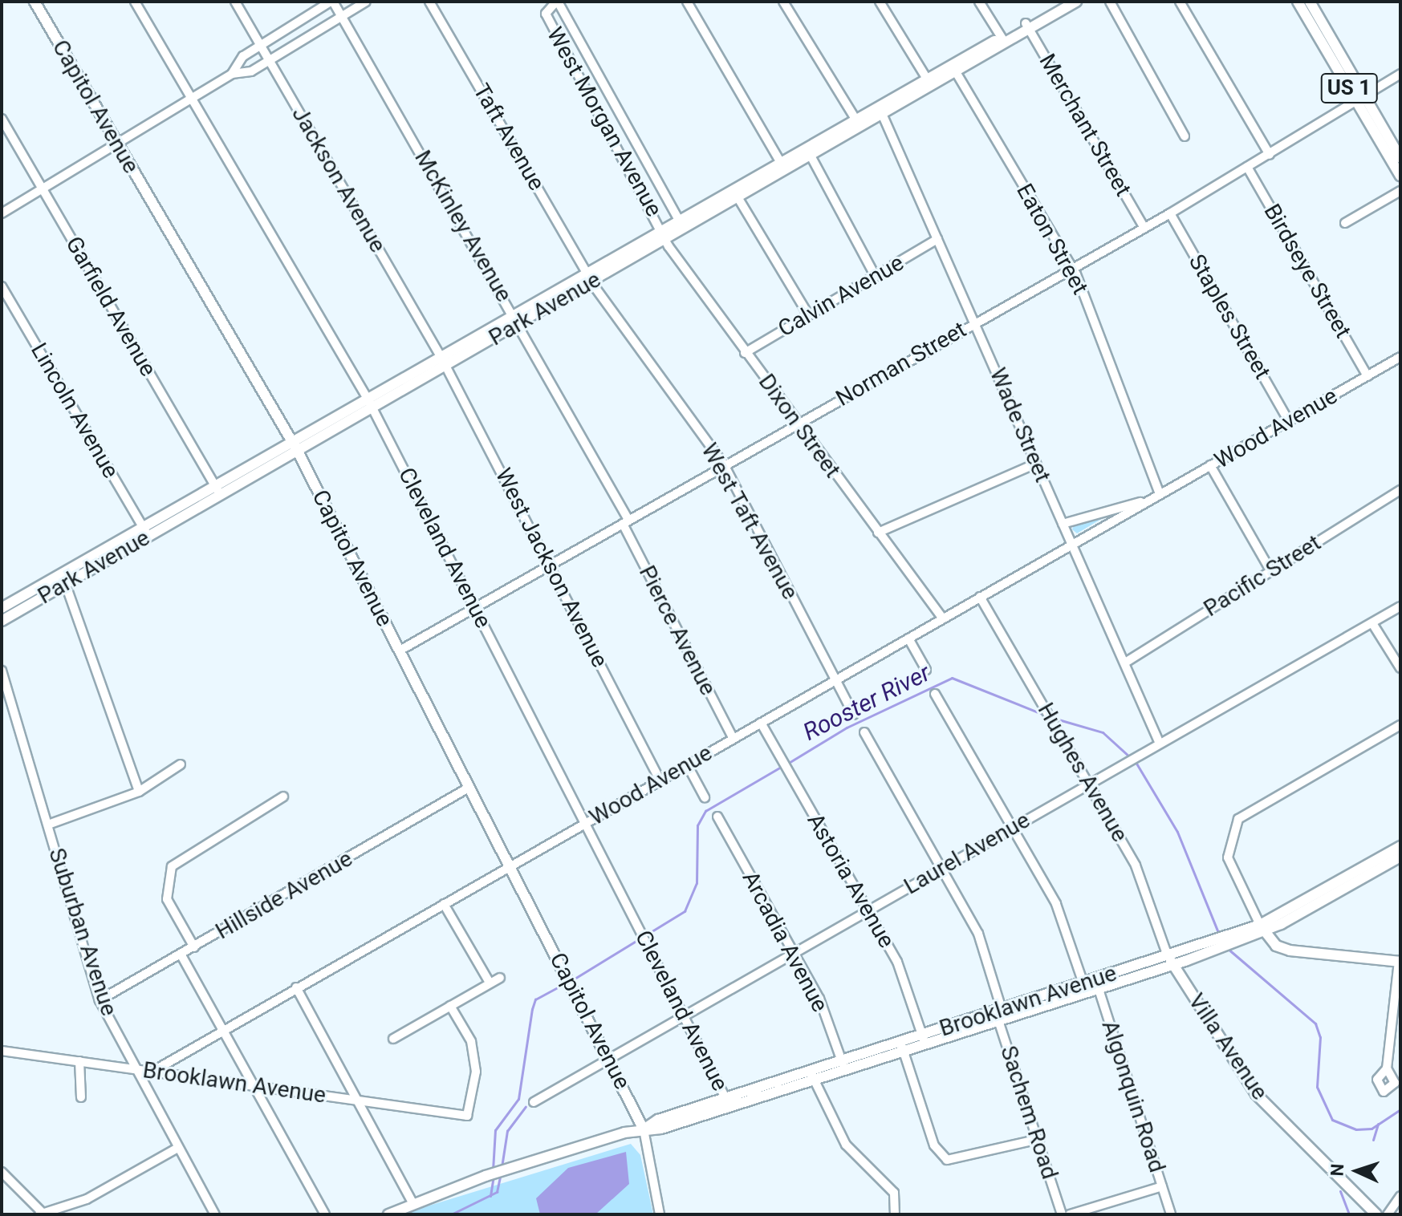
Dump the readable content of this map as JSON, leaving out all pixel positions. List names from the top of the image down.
{
  "streets": {
    "main road": [
      "US 1",
      "Capitol Avenue",
      "Park Avenue",
      "Brooklawn Avenue",
      "Villa Avenue"
    ],
    "street": [
      "West Morgan Avenue",
      "Merchant Street",
      "Taft Avenue",
      "Jackson Avenue",
      "McKinley Avenue",
      "Eaton Street",
      "Birdseye Street",
      "Calvin Avenue",
      "Garfield Avenue",
      "Staples Street",
      "Norman Street",
      "Lincoln Avenue",
      "Wade Street",
      "Dixon Street",
      "Wood Avenue",
      "West Taft Avenue",
      "Cleveland Avenue",
      "West Jackson Avenue",
      "Pacific Street",
      "Pierce Avenue",
      "Hughes Avenue",
      "Laurel Avenue",
      "Astoria Avenue",
      "Hillside Avenue",
      "Suburban Avenue",
      "Arcadia Avenue",
      "Algonquin Road",
      "Sachem Road"
    ]
  },
  "crossings": [
    ["US 1", "Norman Street"],
    ["Capitol Avenue", "Park Avenue"],
    ["Capitol Avenue", "Norman Street"],
    ["Capitol Avenue", "Wood Avenue"],
    ["Capitol Avenue", "Laurel Avenue"],
    ["Capitol Avenue", "Hillside Avenue"],
    ["Capitol Avenue", "Brooklawn Avenue"],
    ["West Morgan Avenue", "Park Avenue"],
    ["West Morgan Avenue", "Dixon Street"],
    ["Merchant Street", "Park Avenue"],
    ["Merchant Street", "Norman Street"],
    ["Taft Avenue", "Park Avenue"],
    ["Taft Avenue", "West Taft Avenue"],
    ["Jackson Avenue", "Park Avenue"],
    ["Jackson Avenue", "West Jackson Avenue"],
    ["McKinley Avenue", "Park Avenue"],
    ["McKinley Avenue", "Norman Street"],
    ["McKinley Avenue", "Pierce Avenue"],
    ["Eaton Street", "Park Avenue"],
    ["Eaton Street", "Norman Street"],
    ["Eaton Street", "Wood Avenue"],
    ["Birdseye Street", "Norman Street"],
    ["Birdseye Street", "Wood Avenue"],
    ["Calvin Avenue", "Wade Street"],
    ["Calvin Avenue", "Dixon Street"],
    ["Garfield Avenue", "Park Avenue"],
    ["Park Avenue", "Lincoln Avenue"],
    ["Park Avenue", "Wade Street"],
    ["Park Avenue", "Dixon Street"],
    ["Park Avenue", "West Taft Avenue"],
    ["Park Avenue", "Cleveland Avenue"],
    ["Park Avenue", "West Jackson Avenue"],
    ["Staples Street", "Norman Street"],
    ["Staples Street", "Wood Avenue"],
    ["Norman Street", "Wade Street"],
    ["Norman Street", "Dixon Street"],
    ["Norman Street", "West Taft Avenue"],
    ["Norman Street", "Cleveland Avenue"],
    ["Norman Street", "West Jackson Avenue"],
    ["Norman Street", "Pierce Avenue"],
    ["Wade Street", "Wood Avenue"],
    ["Wade Street", "Pacific Street"],
    ["Wade Street", "Laurel Avenue"],
    ["Dixon Street", "Wood Avenue"],
    ["Wood Avenue", "West Taft Avenue"],
    ["Wood Avenue", "Cleveland Avenue"],
    ["Wood Avenue", "West Jackson Avenue"],
    ["Wood Avenue", "Pierce Avenue"],
    ["Wood Avenue", "Hughes Avenue"],
    ["Wood Avenue", "Astoria Avenue"],
    ["Wood Avenue", "Brooklawn Avenue"],
    ["Cleveland Avenue", "Laurel Avenue"],
    ["Cleveland Avenue", "Brooklawn Avenue"],
    ["Hughes Avenue", "Laurel Avenue"],
    ["Hughes Avenue", "Brooklawn Avenue"],
    ["Hughes Avenue", "Villa Avenue"],
    ["Laurel Avenue", "Astoria Avenue"],
    ["Laurel Avenue", "Arcadia Avenue"],
    ["Laurel Avenue", "Sachem Road"],
    ["Astoria Avenue", "Brooklawn Avenue"],
    ["Hillside Avenue", "Suburban Avenue"],
    ["Suburban Avenue", "Brooklawn Avenue"],
    ["Arcadia Avenue", "Brooklawn Avenue"],
    ["Brooklawn Avenue", "Villa Avenue"],
    ["Brooklawn Avenue", "Algonquin Road"],
    ["Brooklawn Avenue", "Sachem Road"]
  ],
  "water": ["Rooster River"],
  "north": "left"
}
